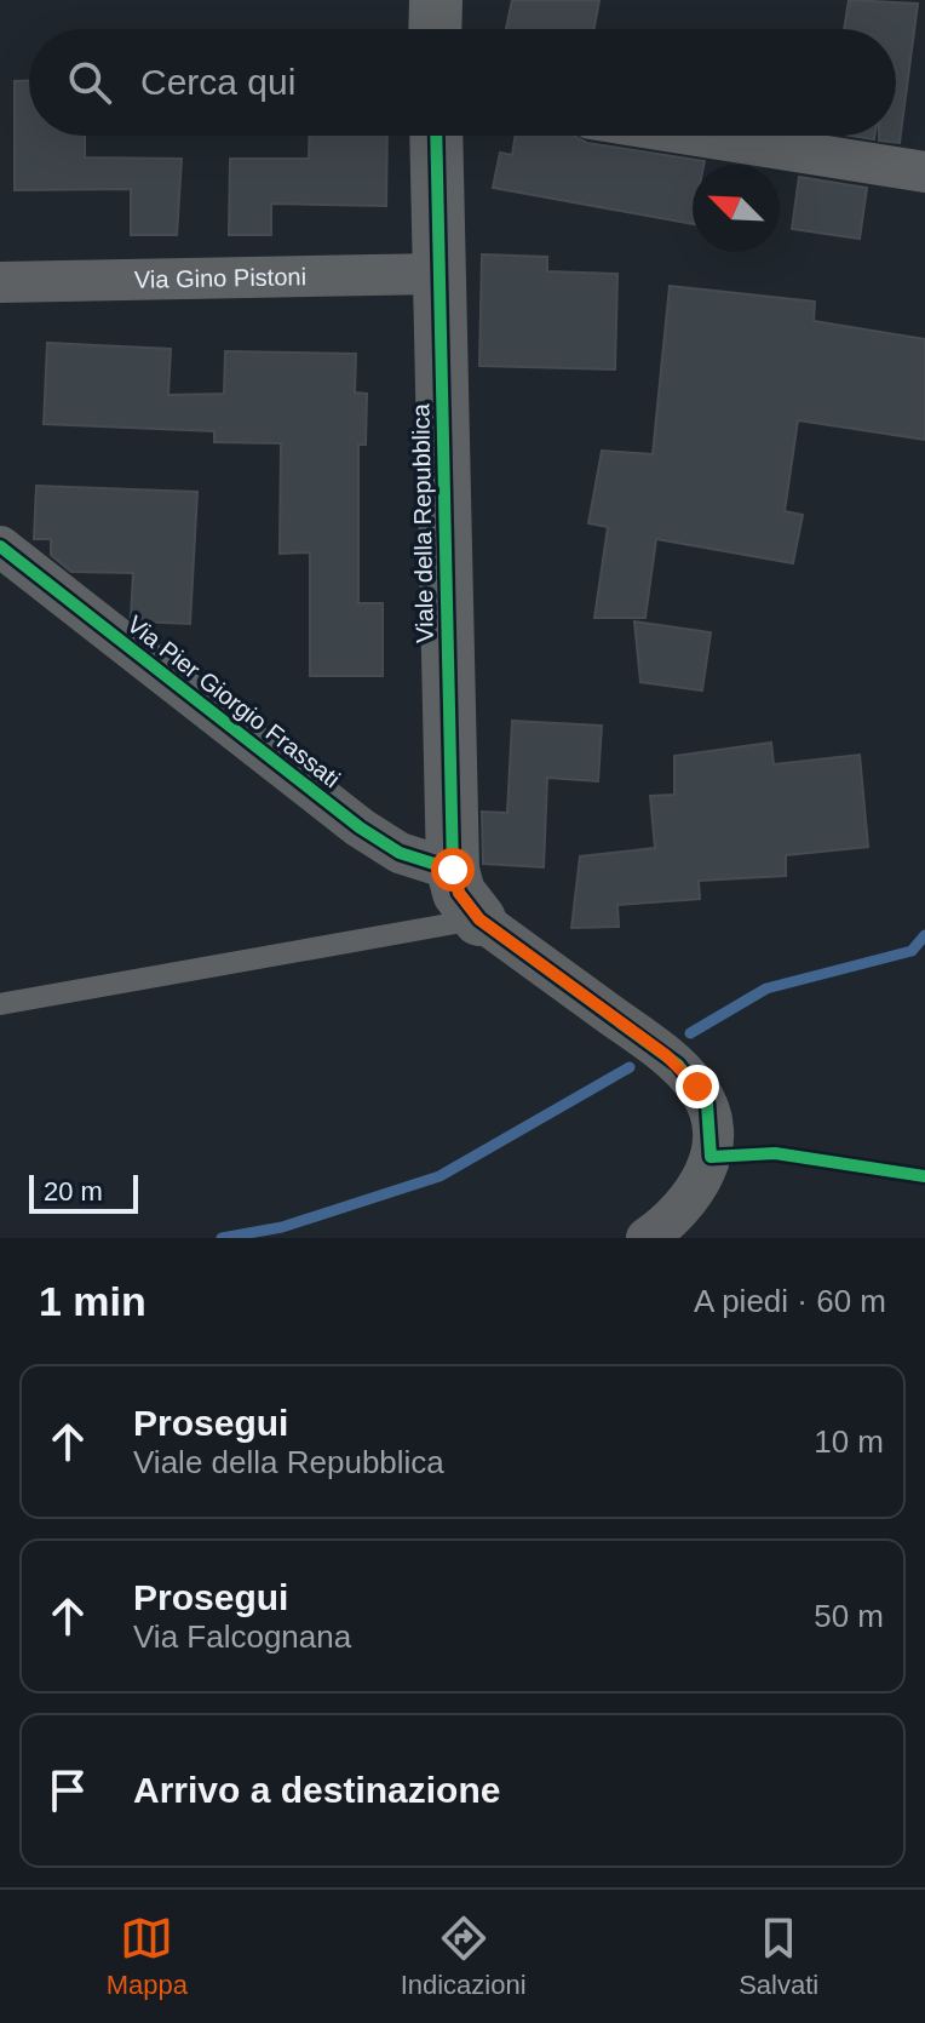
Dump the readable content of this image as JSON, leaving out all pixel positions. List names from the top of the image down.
{
  "streets": {
    "street": ["Via Gino Pistoni", "Viale della Repubblica", "Via Pier Giorgio Frassati"]
  },
  "crossings": [
    ["Via Gino Pistoni", "Viale della Repubblica"],
    ["Viale della Repubblica", "Via Pier Giorgio Frassati"]
  ],
  "scale_bar": "20 m",
  "north": "top left",
  "page": {
    "search": "Cerca qui",
    "scale": "20 m",
    "heading": ["1 min", "A piedi · 60 m"],
    "list": [
      ["Prosegui", "Viale della Repubblica", "10 m"],
      ["Prosegui", "Via Falcognana", "50 m"],
      "Arrivo a destinazione"
    ],
    "nav": ["Mappa", "Indicazioni", "Salvati"]
  }
}
